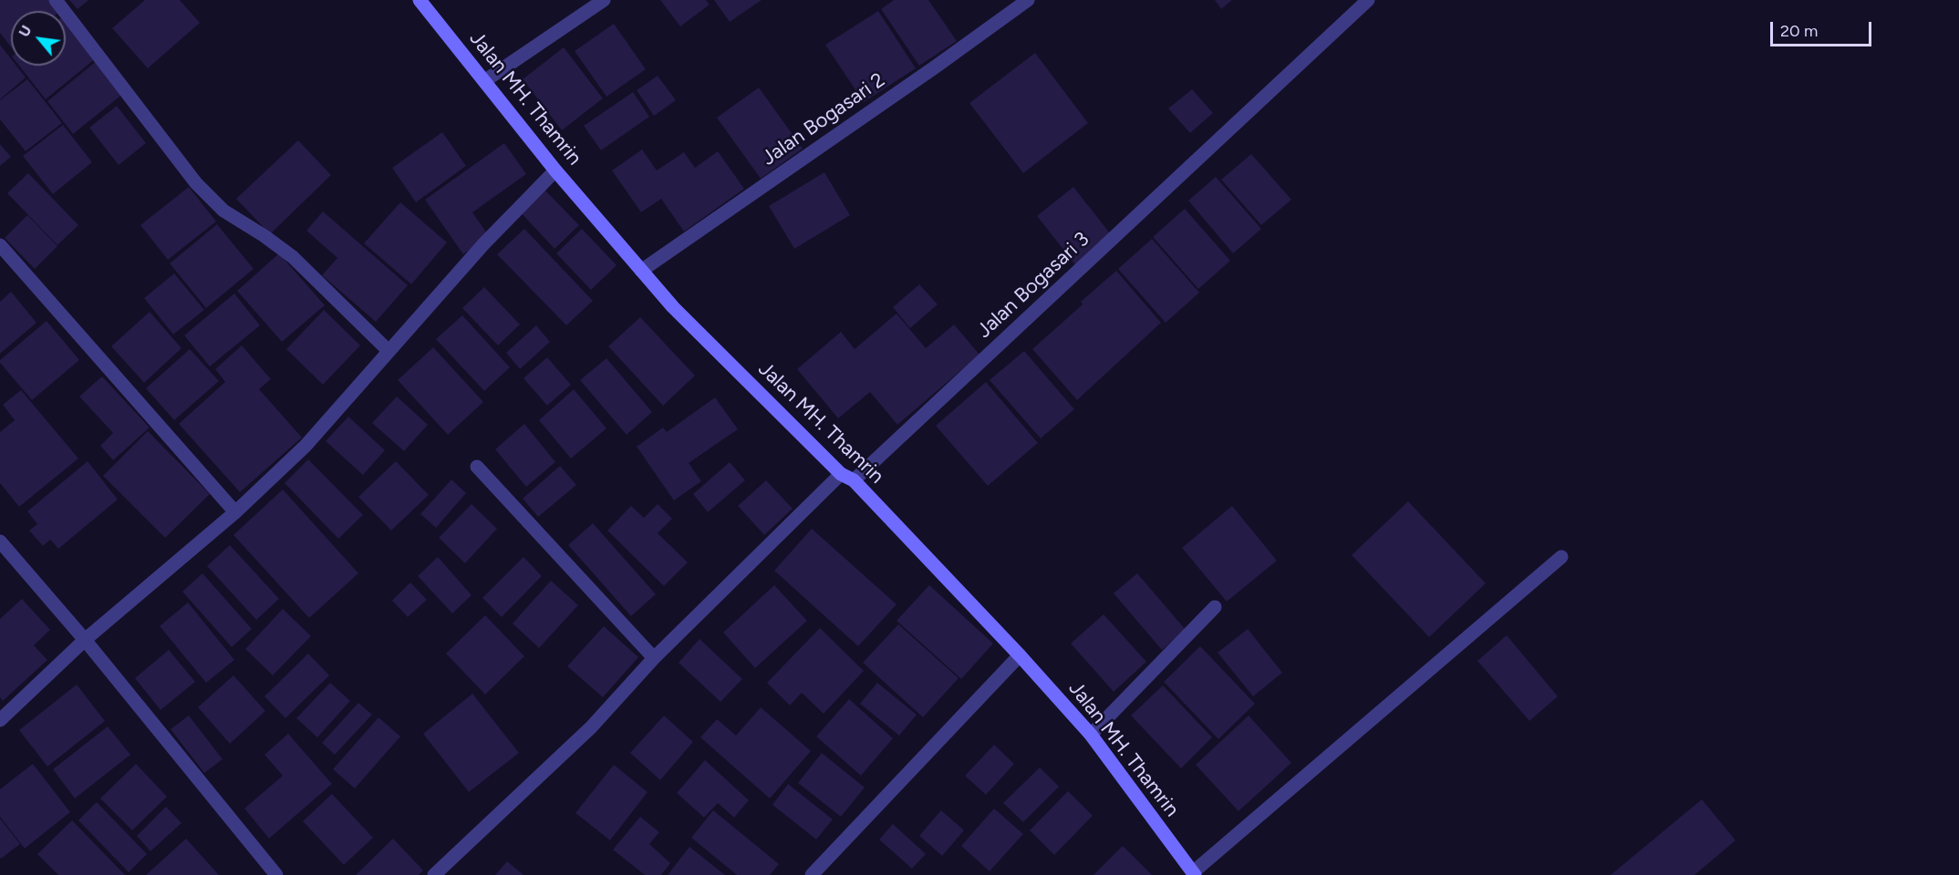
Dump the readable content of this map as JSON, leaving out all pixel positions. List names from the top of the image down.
{
  "streets": {
    "main road": ["Jalan MH. Thamrin"],
    "street": ["Jalan Bogasari 2", "Jalan Bogasari 3"]
  },
  "crossings": [
    ["Jalan MH. Thamrin", "Jalan Bogasari 2"],
    ["Jalan MH. Thamrin", "Jalan Bogasari 3"]
  ],
  "scale_bar": "20 m",
  "north": "top left"
}
